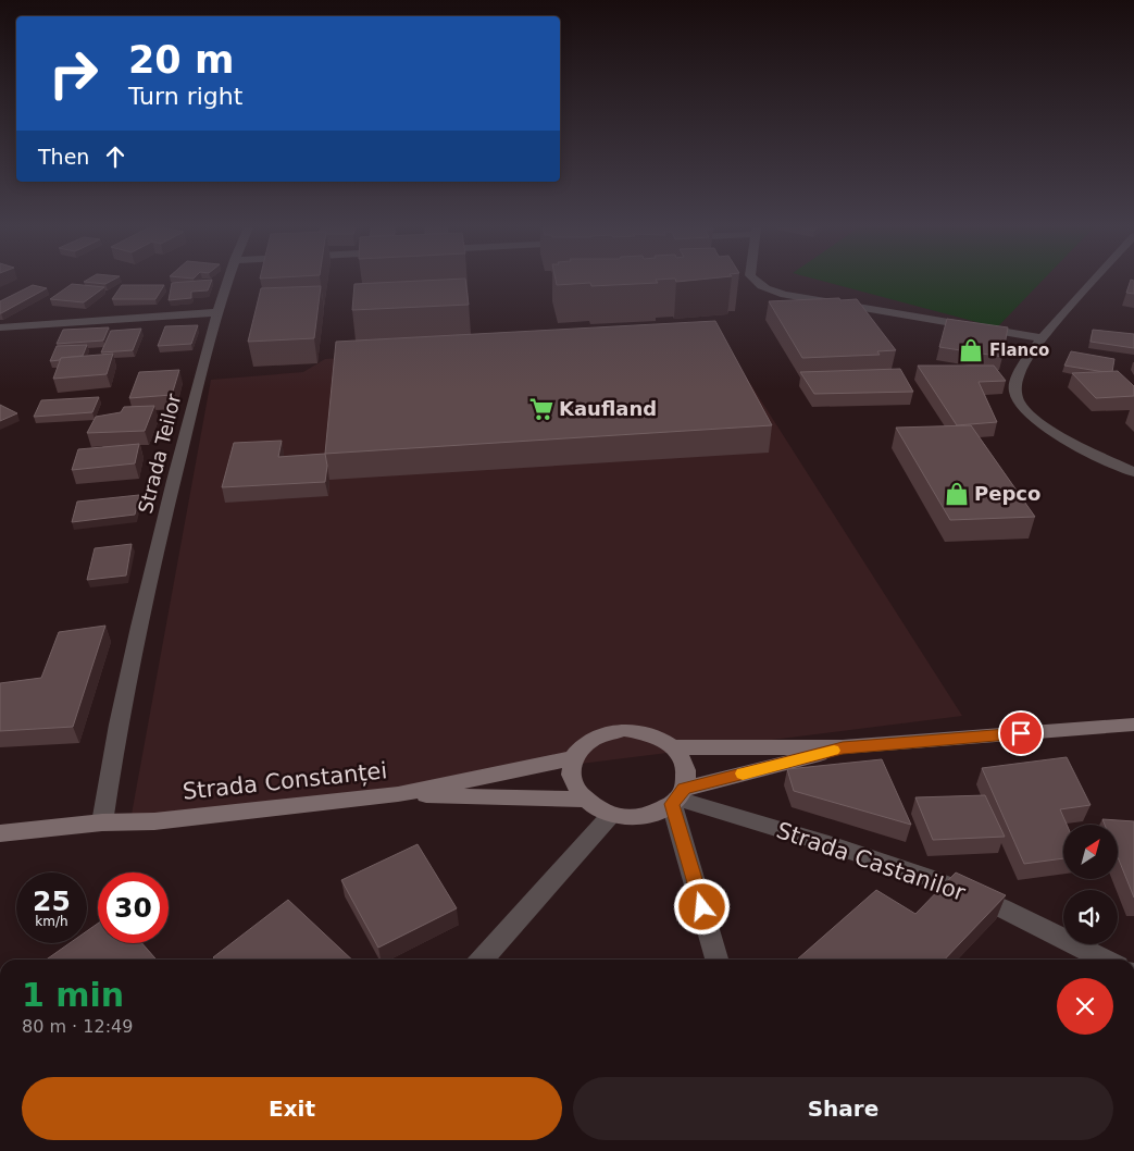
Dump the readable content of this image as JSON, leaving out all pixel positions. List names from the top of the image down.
{
  "streets": {
    "street": ["Strada Teilor", "Strada Constanței", "Strada Castanilor"]
  },
  "crossings": [
    ["Strada Teilor", "Strada Constanței"],
    ["Strada Constanței", "Strada Castanilor"]
  ],
  "places": {
    "shop": ["Flanco", "Pepco"],
    "supermarket": ["Kaufland"]
  },
  "north": "top right",
  "page": {
    "turn": ["20 m", "Turn right"],
    "then": "Then",
    "speed": "25 km/h",
    "limit": "30",
    "heading": ["1 min", "80 m · 12:49"],
    "buttons": ["Exit", "Share"]
  }
}
